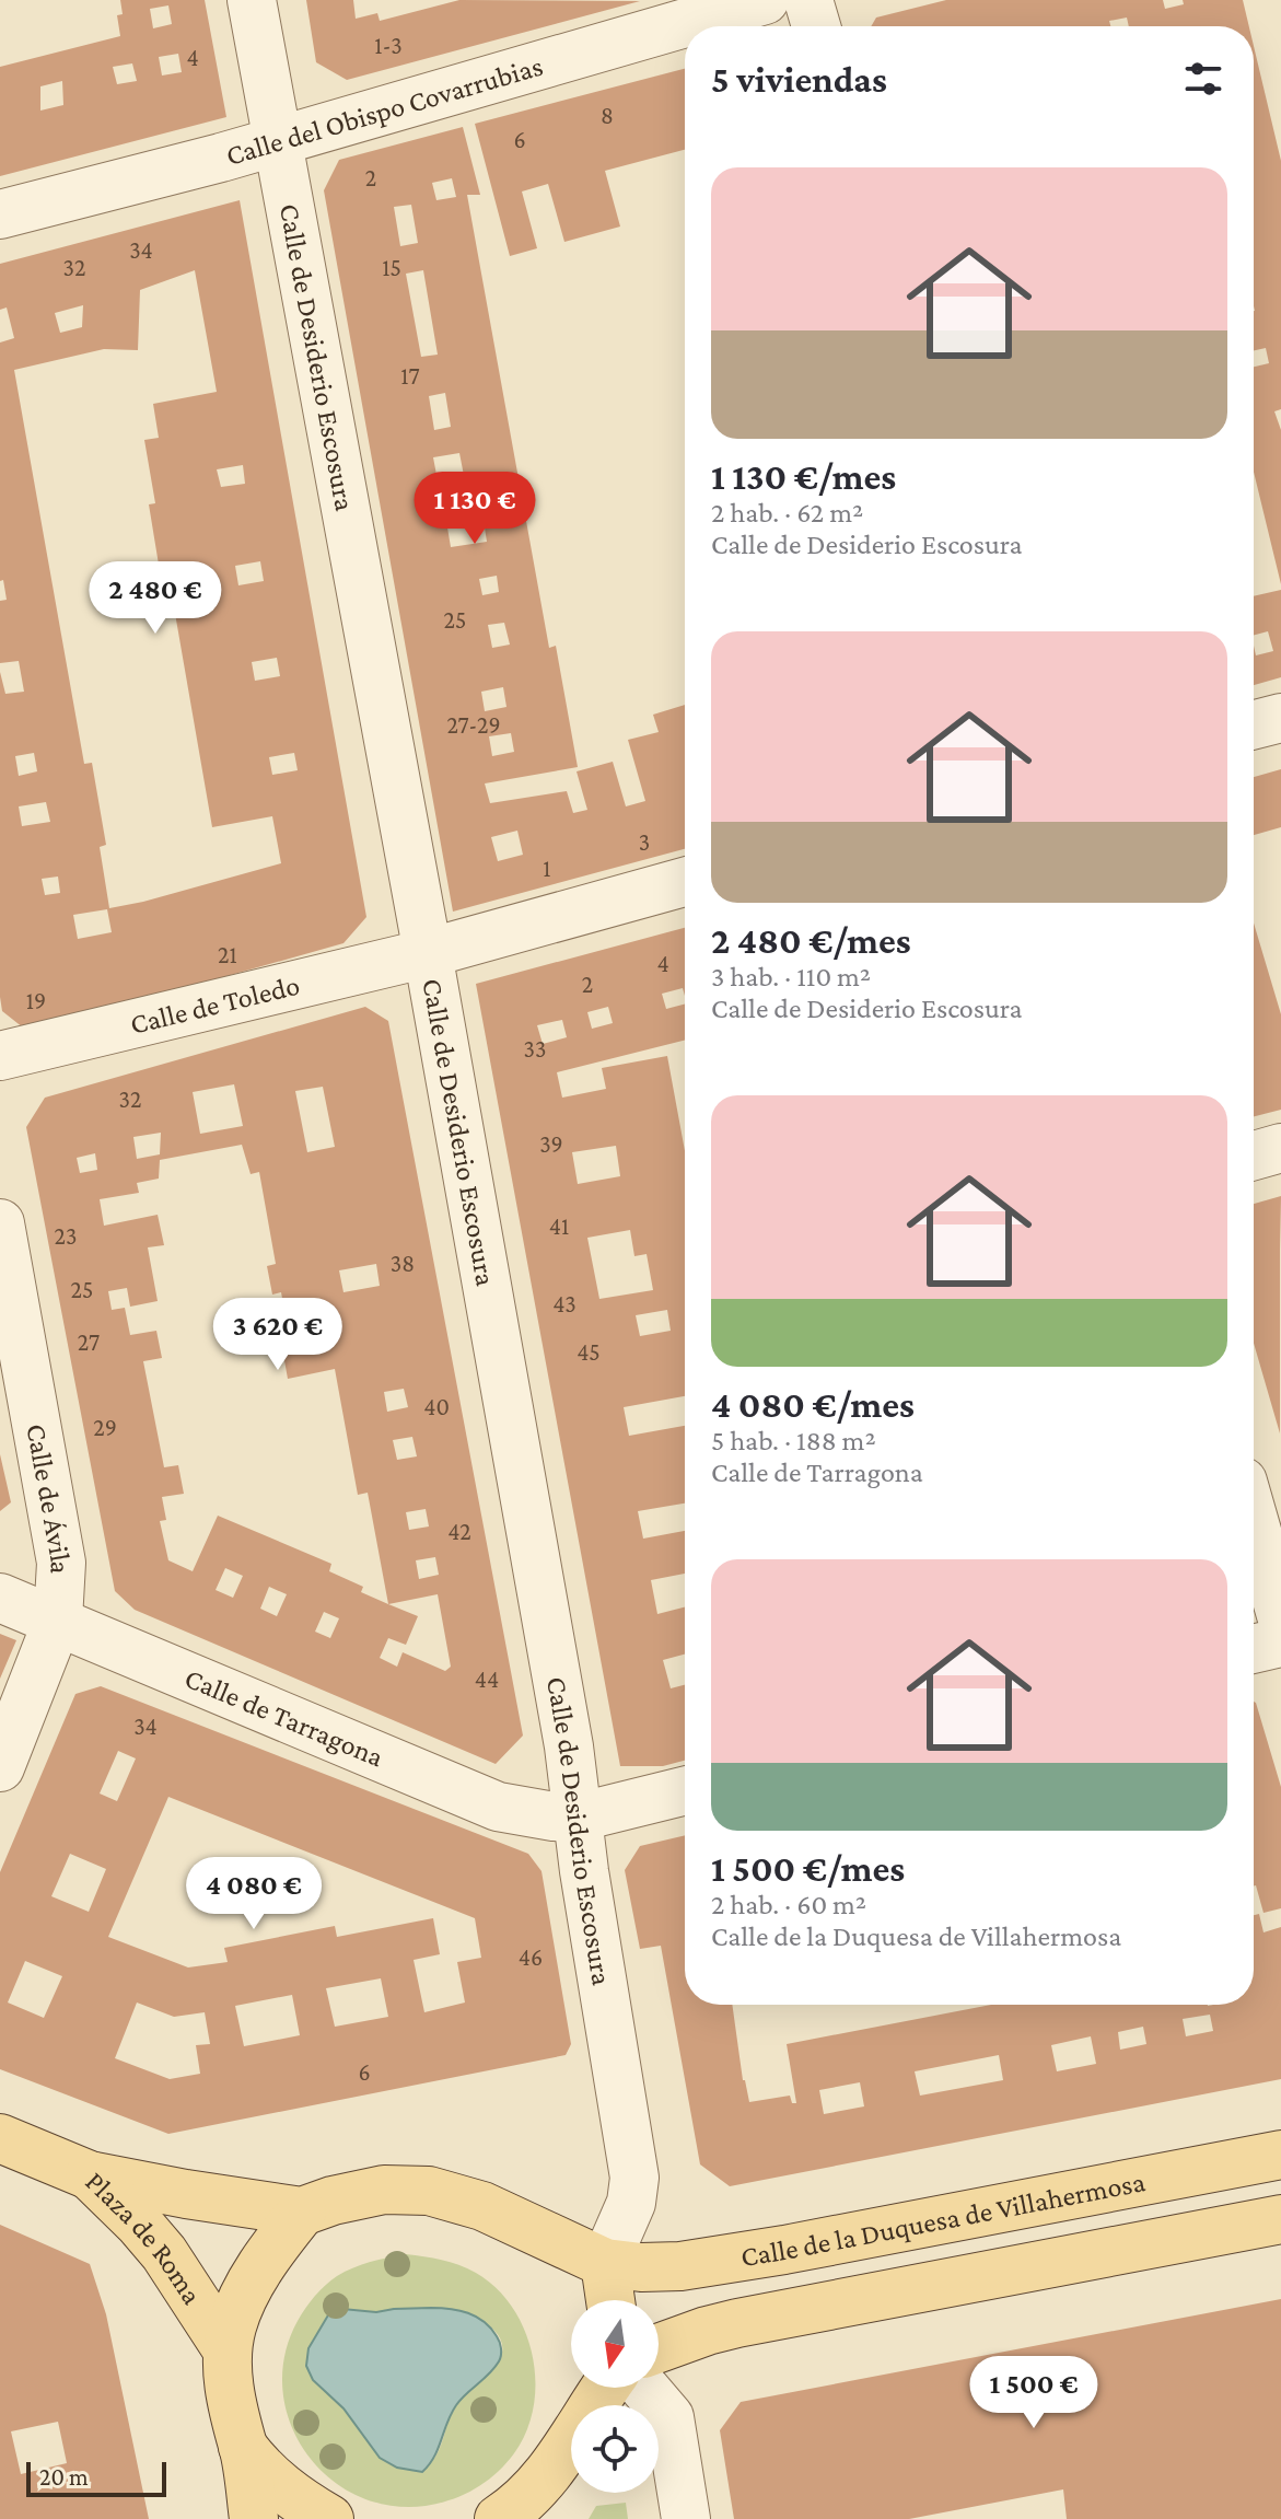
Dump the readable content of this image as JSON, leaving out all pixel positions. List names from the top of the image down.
{
  "streets": {
    "main road": ["Calle de la Duquesa de Villahermosa", "Plaza de Roma"],
    "street": [
      "Calle del Obispo Covarrubias",
      "Calle de Desiderio Escosura",
      "Calle de Toledo",
      "Calle de Ávila",
      "Calle de Tarragona"
    ]
  },
  "crossings": [
    ["Calle del Obispo Covarrubias", "Calle de Desiderio Escosura"],
    ["Calle de Desiderio Escosura", "Calle de Toledo"],
    ["Calle de Desiderio Escosura", "Calle de Tarragona"],
    ["Calle de Desiderio Escosura", "Calle de la Duquesa de Villahermosa"],
    ["Calle de Desiderio Escosura", "Plaza de Roma"],
    ["Calle de Ávila", "Calle de Tarragona"],
    ["Calle de la Duquesa de Villahermosa", "Plaza de Roma"]
  ],
  "house_numbers": [
    "1-3",
    "4",
    "8",
    "6",
    "2",
    "34",
    "32",
    "15",
    "17",
    "25",
    "27-29",
    "3",
    "1",
    "21",
    "4",
    "2",
    "19",
    "33",
    "32",
    "39",
    "41",
    "23",
    "38",
    "25",
    "43",
    "27",
    "45",
    "40",
    "29",
    "42",
    "44",
    "34",
    "46",
    "6"
  ],
  "scale_bar": "20 m",
  "north": "bottom",
  "page": {
    "heading": "5 viviendas",
    "list": [
      {
        "name": "1 130 €/mes",
        "note": "2 hab. · 62 m² · Calle de Desiderio Escosura"
      },
      {
        "name": "2 480 €/mes",
        "note": "3 hab. · 110 m² · Calle de Desiderio Escosura"
      },
      {
        "name": "4 080 €/mes",
        "note": "5 hab. · 188 m² · Calle de Tarragona"
      },
      {
        "name": "1 500 €/mes",
        "note": "2 hab. · 60 m² · Calle de la Duquesa de Villahermosa"
      }
    ],
    "price": [
      "1 130 €",
      "2 480 €",
      "3 620 €",
      "4 080 €",
      "1 500 €"
    ],
    "scale": "20 m"
  }
}
